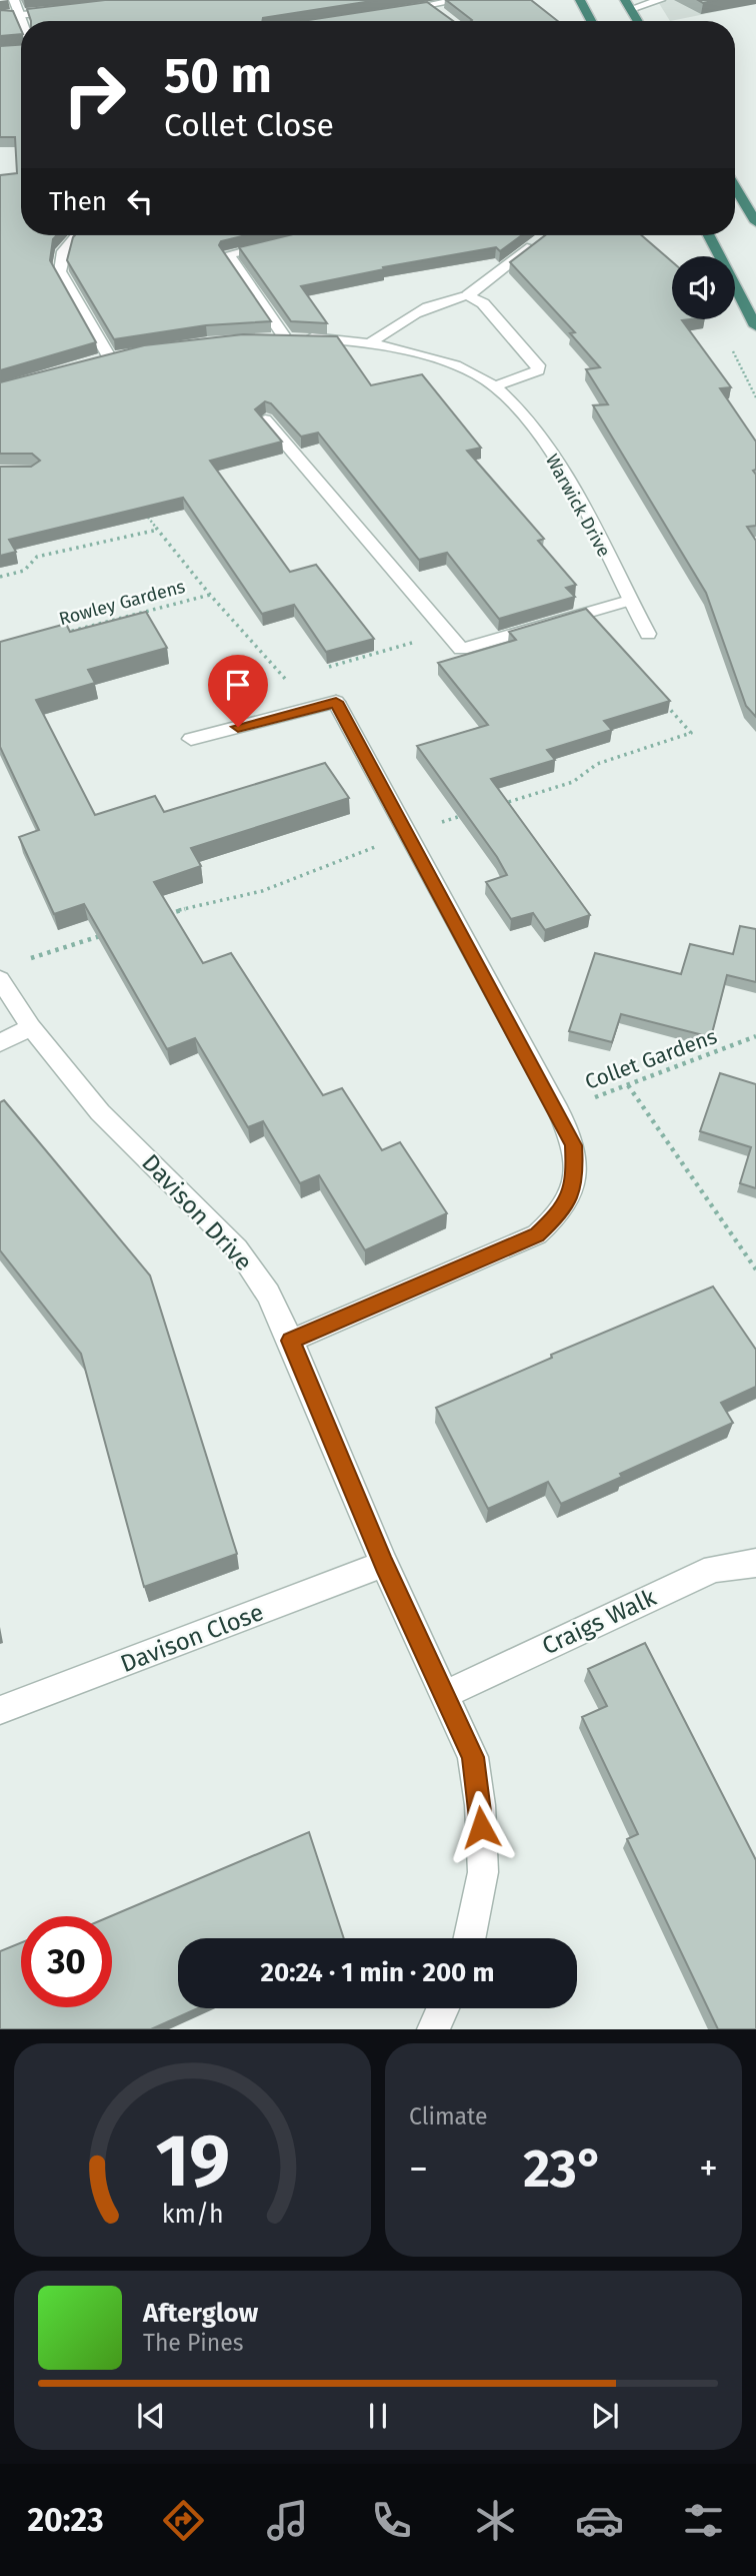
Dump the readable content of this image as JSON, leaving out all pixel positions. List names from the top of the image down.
{
  "streets": {
    "street": [
      "Warwick Drive",
      "Davison Drive",
      "Craigs Walk",
      "Davison Close"
    ],
    "path": ["Rowley Gardens", "Collet Gardens"]
  },
  "crossings": [
    ["Davison Drive", "Craigs Walk"],
    ["Davison Drive", "Davison Close"]
  ],
  "page": {
    "turn": ["50 m", "Collet Close"],
    "then": "Then",
    "limit": "30",
    "trip": "20:24 · 1 min · 200 m",
    "tile": "Climate",
    "heat": ["−", "23°", "+"],
    "song": ["Afterglow", "The Pines"],
    "tabs": "20:23",
    "gauge": ["19", "km/h"]
  }
}
